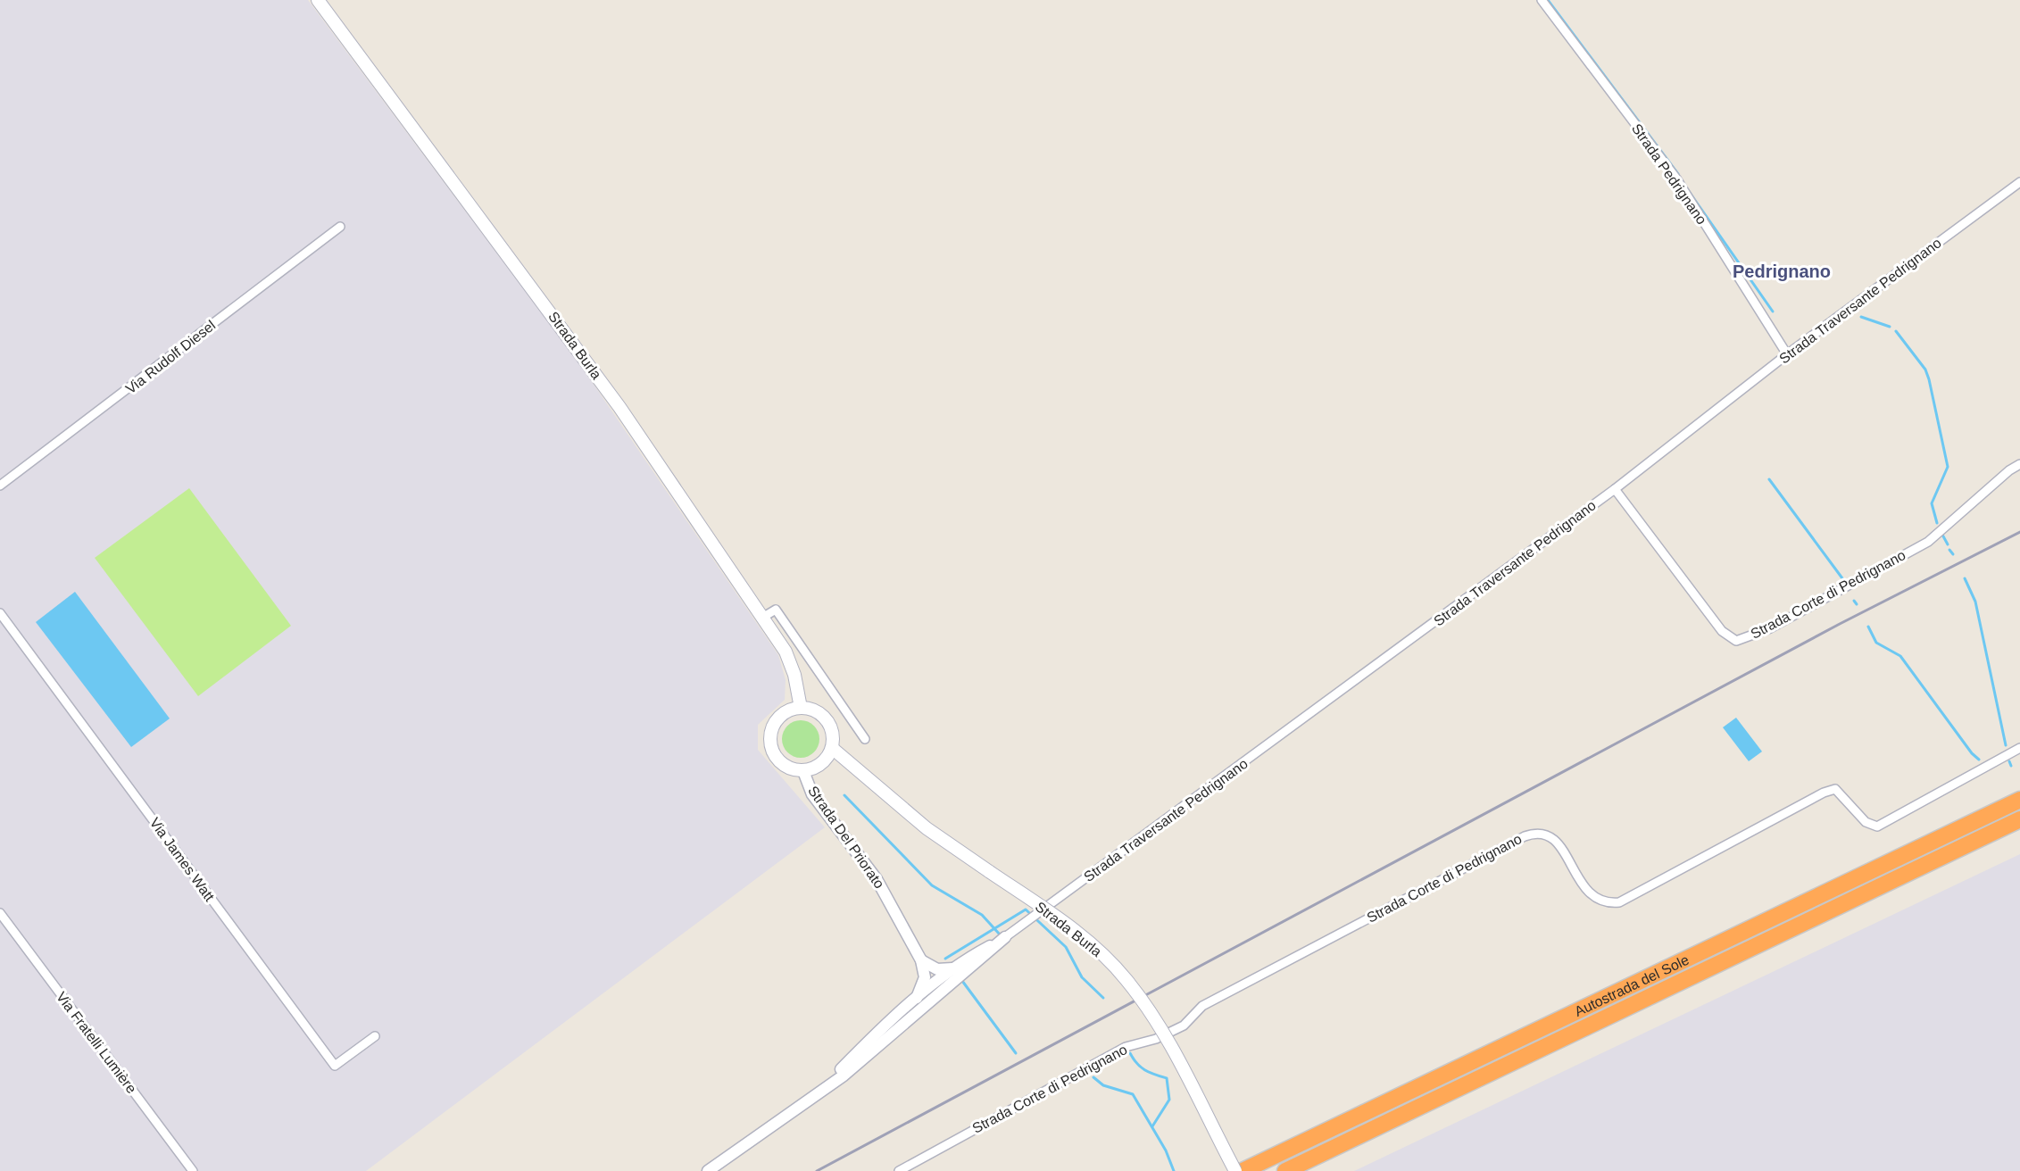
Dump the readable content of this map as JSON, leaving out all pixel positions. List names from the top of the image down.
{
  "streets": {
    "highway": ["Autostrada del Sole"],
    "main road": ["Strada Burla"],
    "street": [
      "Strada Pedrignano",
      "Strada Traversante Pedrignano",
      "Via Rudolf Diesel",
      "Strada Corte di Pedrignano",
      "Strada Del Priorato",
      "Via James Watt",
      "Via Fratelli Lumière"
    ]
  },
  "crossings": [
    ["Strada Pedrignano", "Strada Traversante Pedrignano"],
    ["Strada Traversante Pedrignano", "Strada Corte di Pedrignano"],
    ["Strada Burla", "Strada Del Priorato"]
  ],
  "districts": ["Pedrignano"]
}
